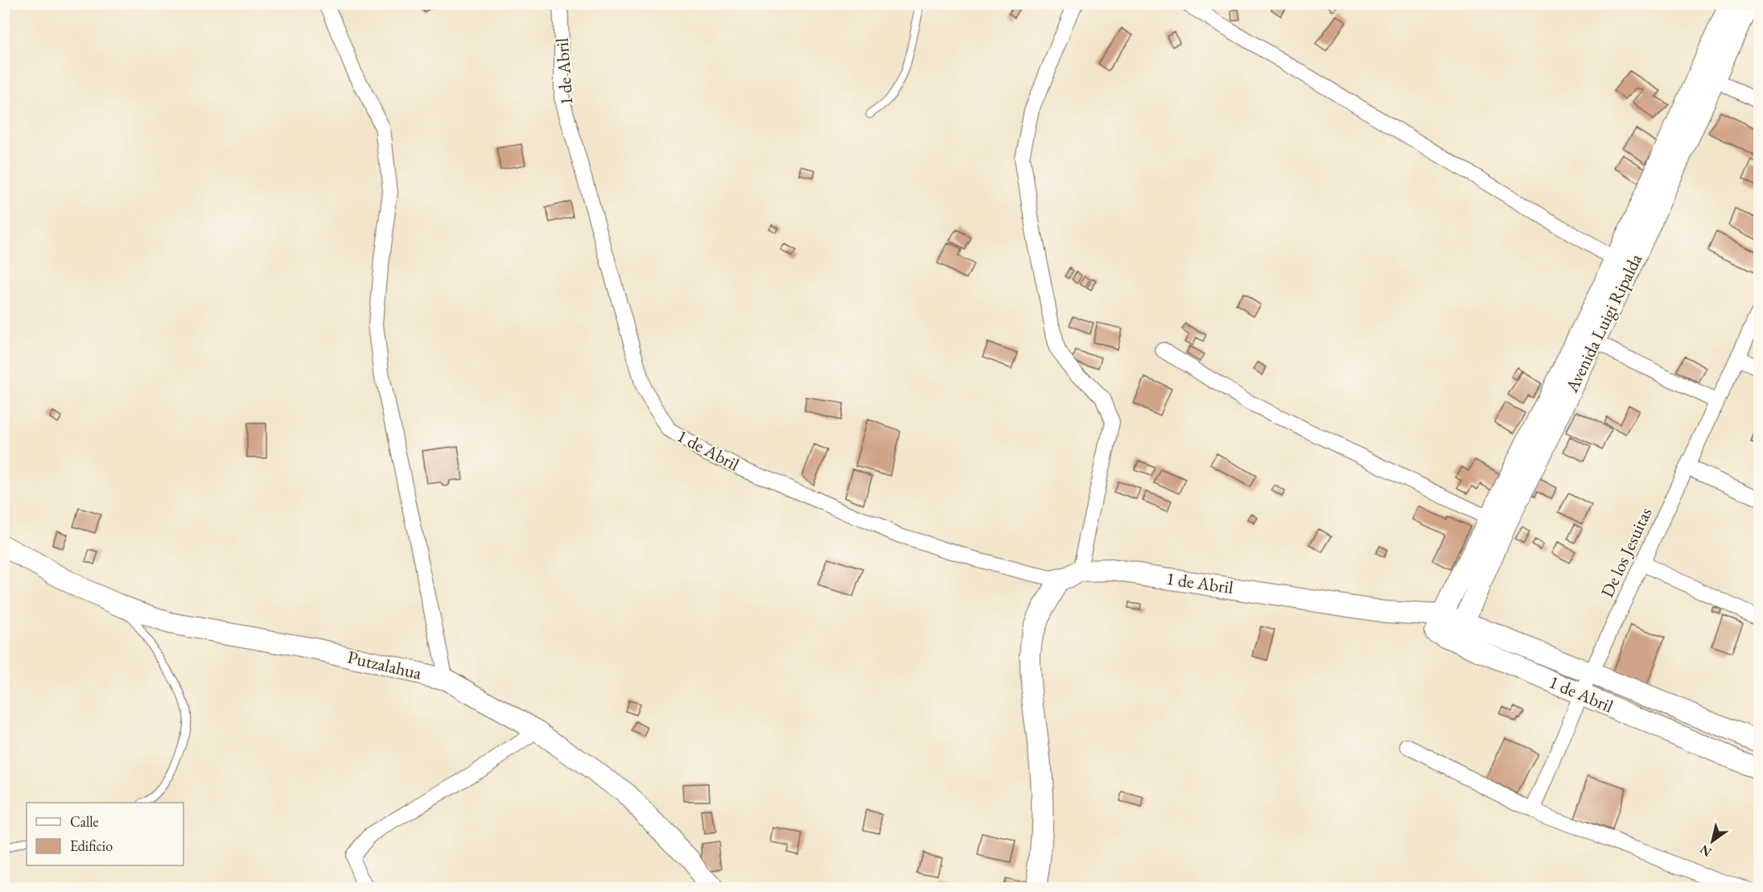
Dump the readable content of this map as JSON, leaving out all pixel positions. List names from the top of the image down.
{
  "streets": {
    "street": [
      "1 de Abril",
      "Avenida Luigi Ripalda",
      "De los Jesuitas",
      "Putzalahua"
    ]
  },
  "crossings": [
    ["1 de Abril", "Avenida Luigi Ripalda"],
    ["1 de Abril", "De los Jesuitas"]
  ],
  "legend": ["Calle", "Edificio"],
  "north": "bottom left"
}
